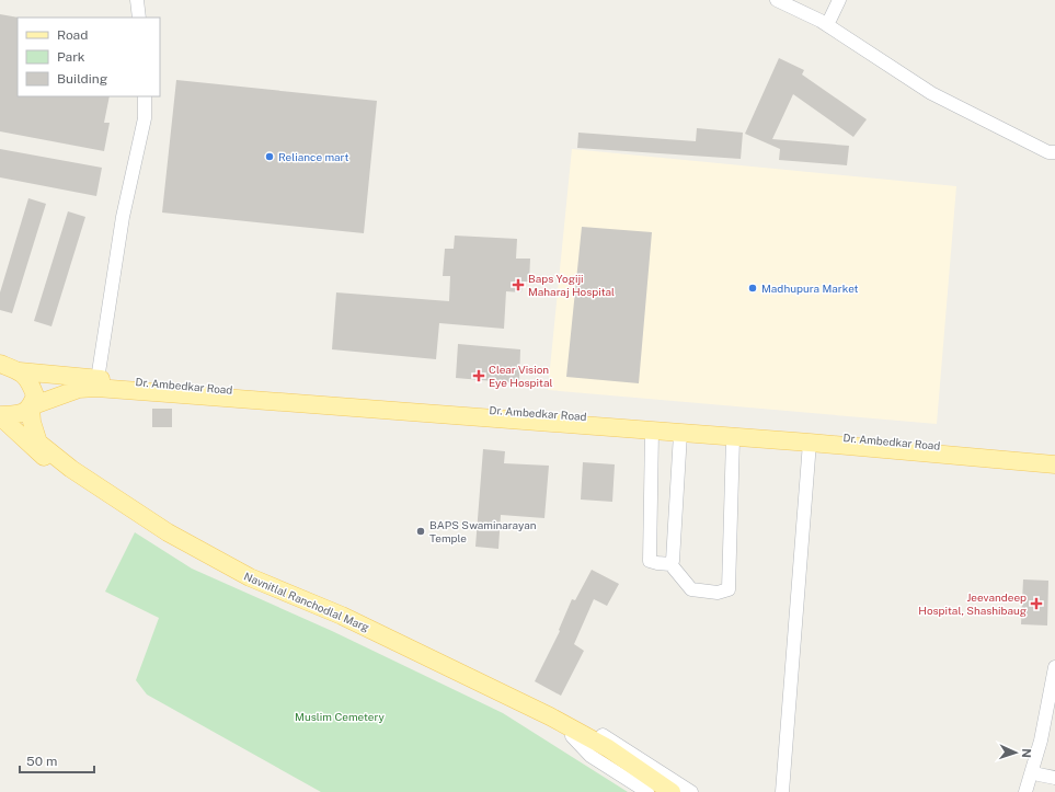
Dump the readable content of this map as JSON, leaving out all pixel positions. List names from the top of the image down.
{
  "streets": {
    "main road": ["Dr. Ambedkar Road", "Navnitlal Ranchodlal Marg"]
  },
  "crossings": [
    ["Dr. Ambedkar Road", "Navnitlal Ranchodlal Marg"]
  ],
  "parks": ["Muslim Cemetery"],
  "places": {
    "other": ["Reliance mart", "Madhupura Market", "BAPS Swaminarayan Temple"],
    "health": ["Baps Yogiji Maharaj Hospital", "Clear Vision Eye Hospital", "Jeevandeep Hospital, Shashibaug"]
  },
  "legend": ["Road", "Park", "Building"],
  "scale_bar": "50 m",
  "north": "right"
}
